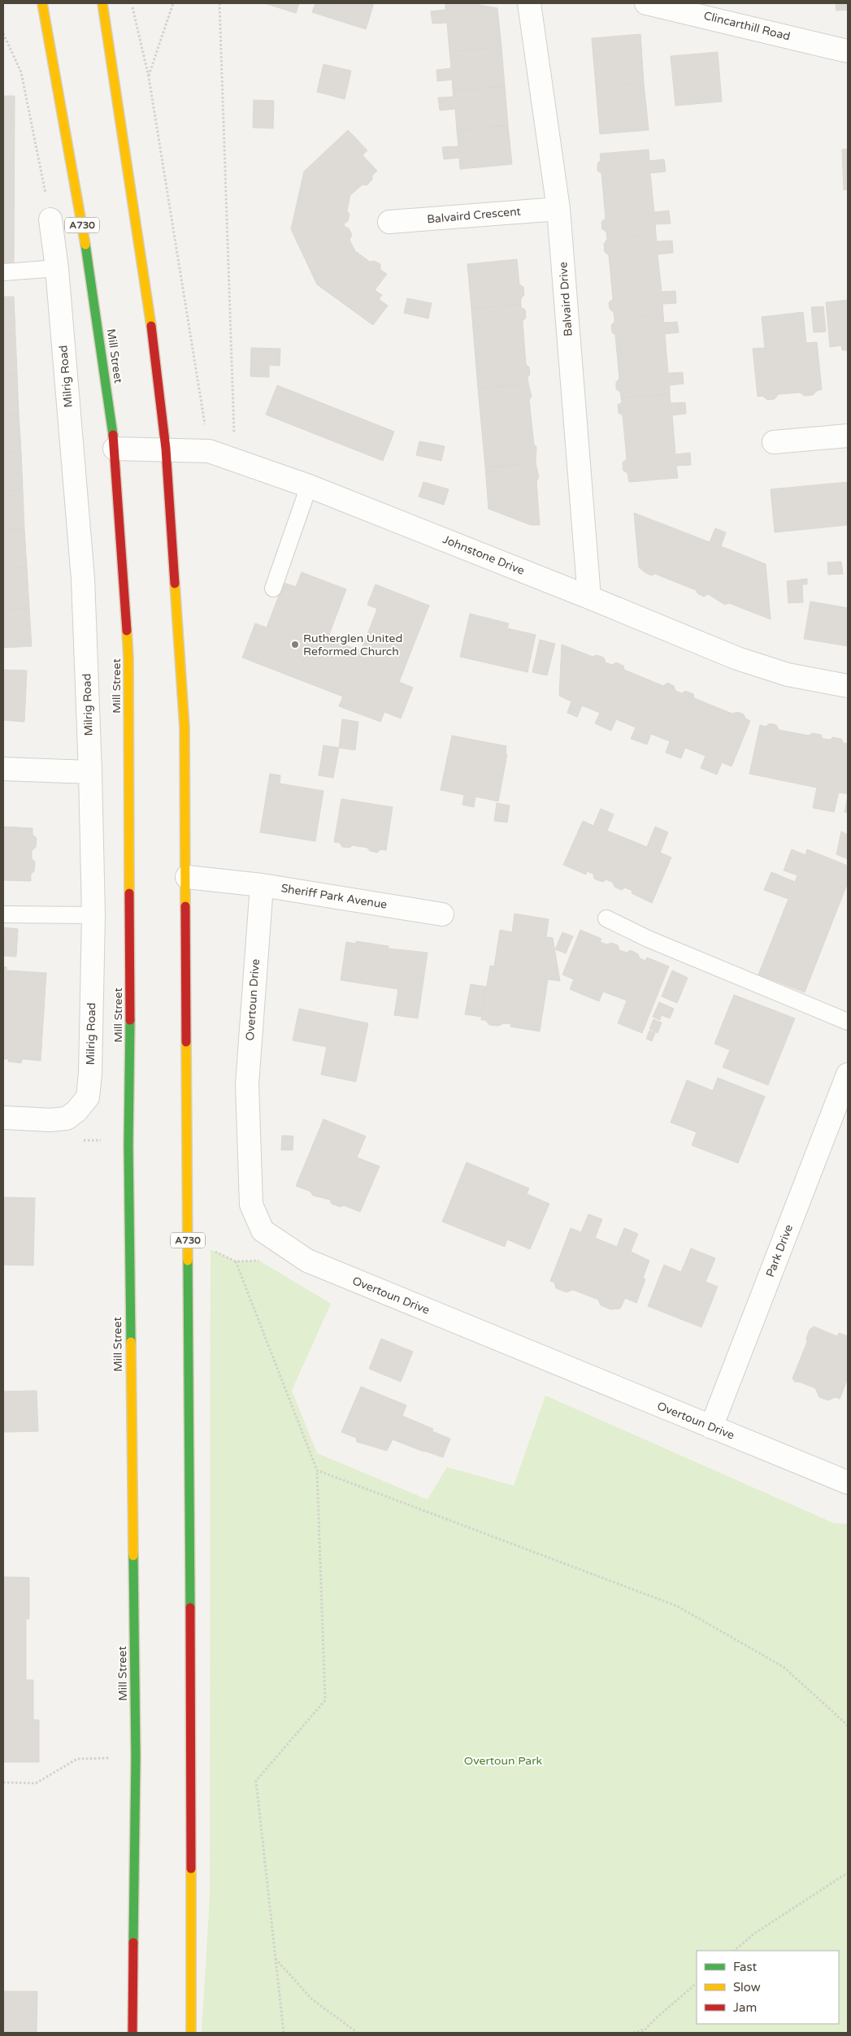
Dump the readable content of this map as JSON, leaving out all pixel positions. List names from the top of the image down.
{
  "streets": {
    "main road": ["A730", "Mill Street"],
    "street": [
      "Clincarthill Road",
      "Balvaird Crescent",
      "Balvaird Drive",
      "Milrig Road",
      "Johnstone Drive",
      "Sheriff Park Avenue",
      "Overtoun Drive",
      "Park Drive"
    ]
  },
  "crossings": [
    ["Balvaird Crescent", "Balvaird Drive"],
    ["A730", "Johnstone Drive"],
    ["A730", "Sheriff Park Avenue"],
    ["Balvaird Drive", "Johnstone Drive"],
    ["Mill Street", "Johnstone Drive"],
    ["Sheriff Park Avenue", "Overtoun Drive"],
    ["Overtoun Drive", "Park Drive"]
  ],
  "parks": ["Overtoun Park"],
  "places": ["Rutherglen United Reformed Church"],
  "legend": ["Fast", "Slow", "Jam"]
}
